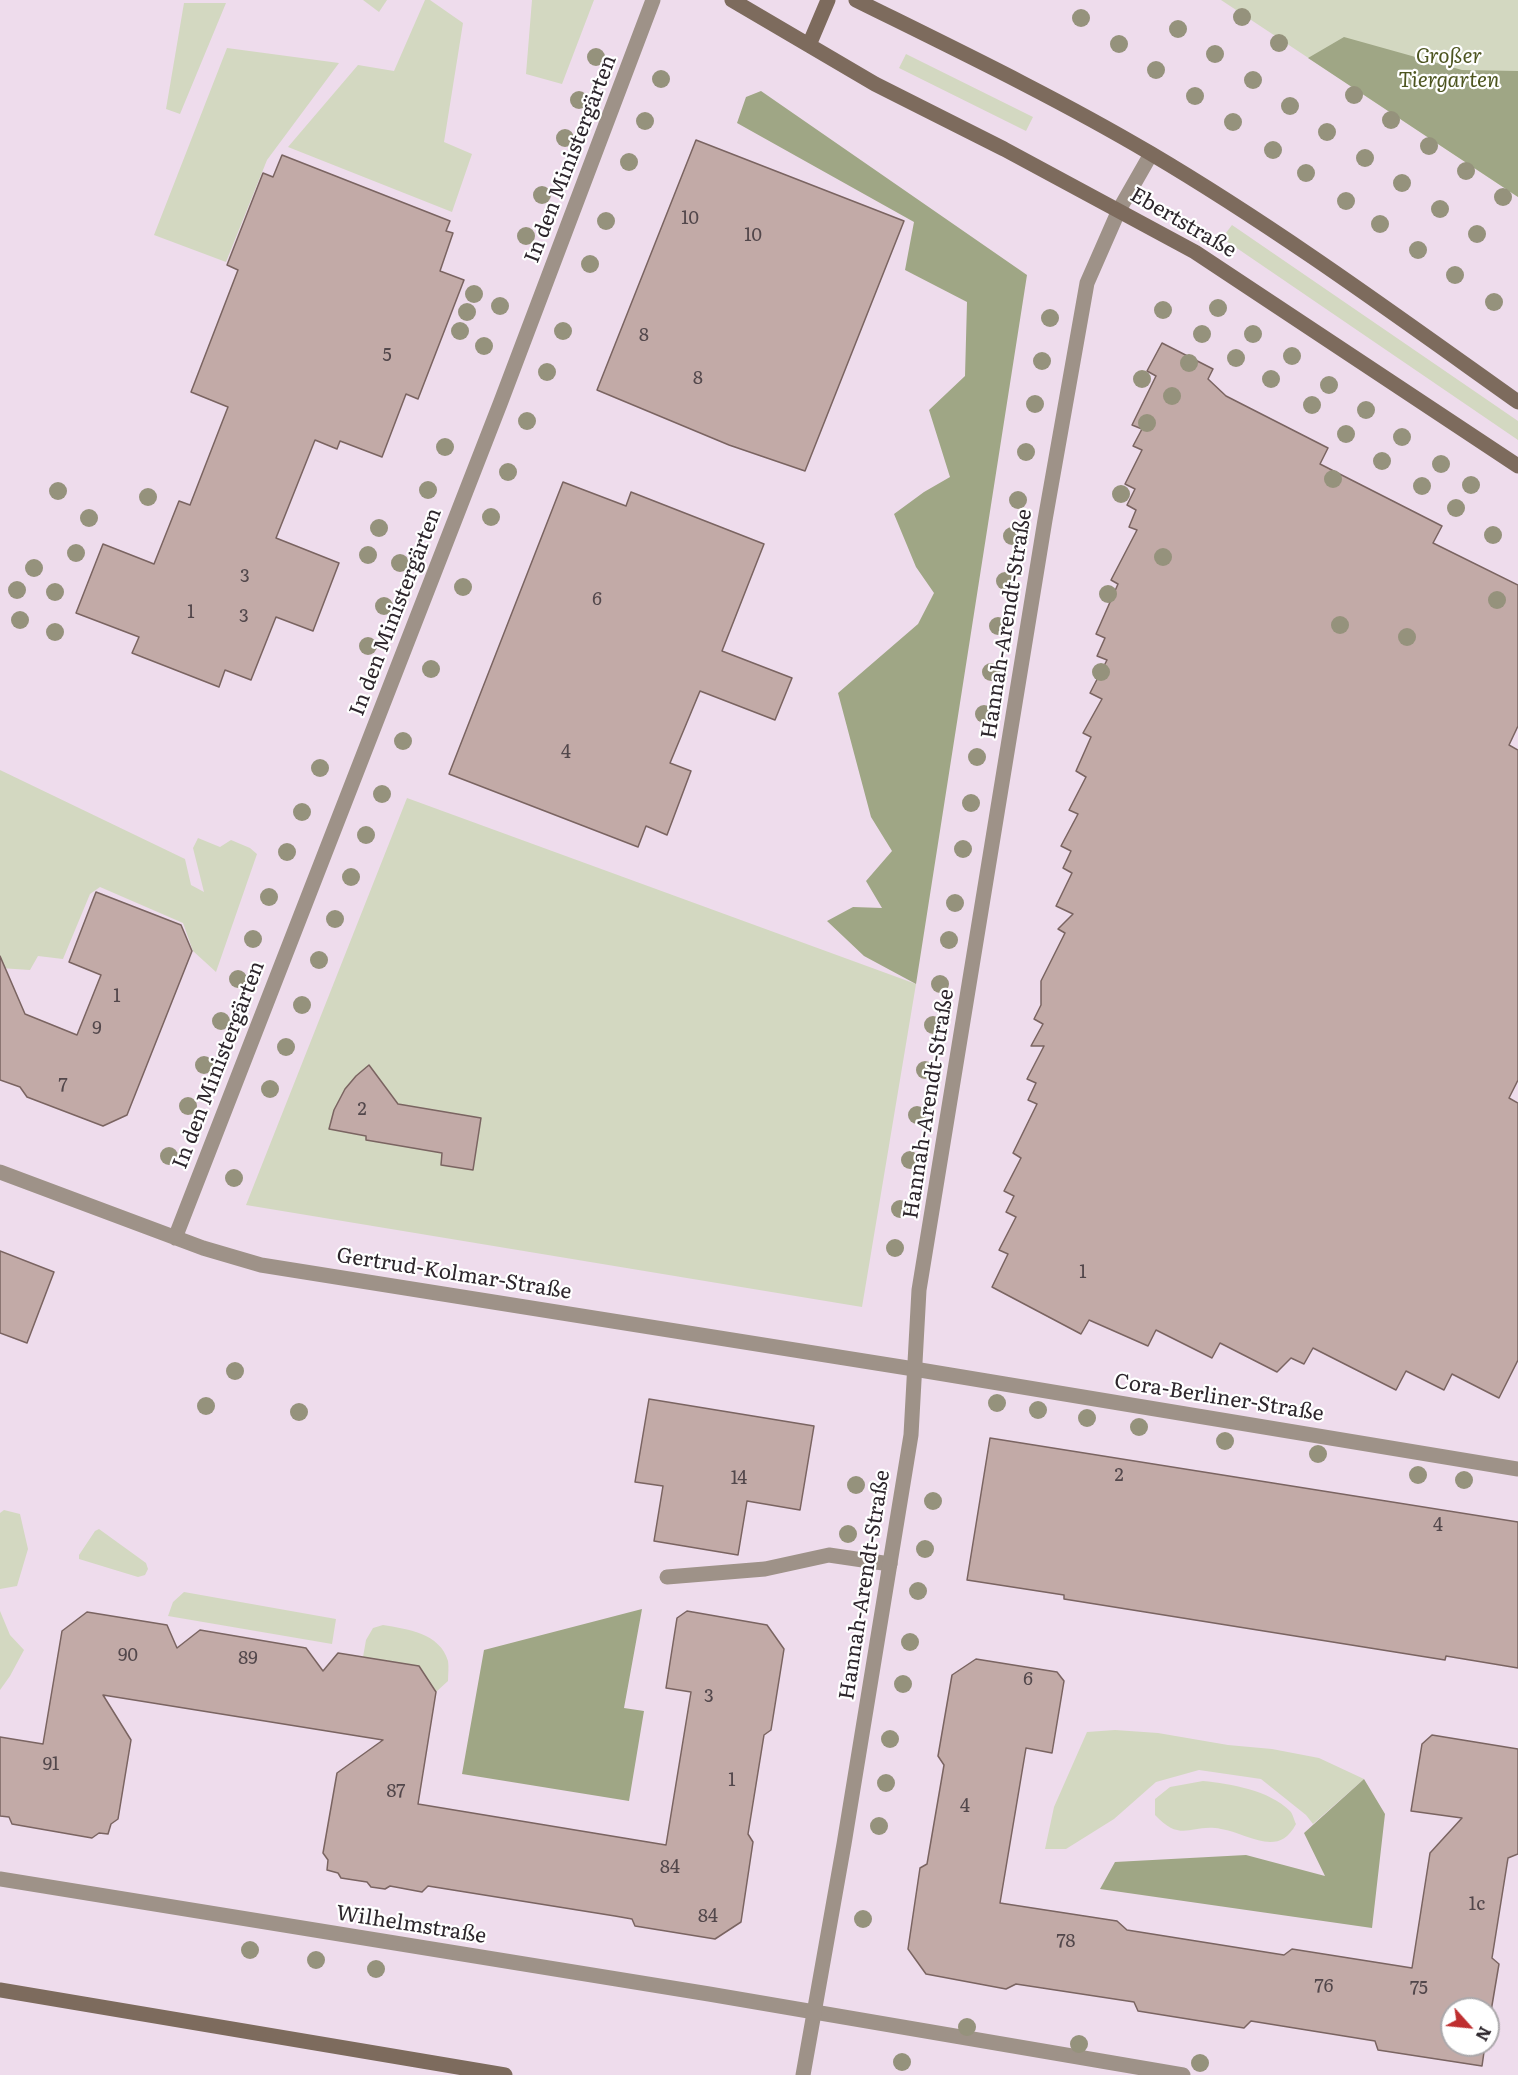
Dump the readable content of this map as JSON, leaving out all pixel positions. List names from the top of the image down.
{
  "streets": {
    "main road": ["Ebertstraße"],
    "street": [
      "In den Ministergärten",
      "Hannah-Arendt-Straße",
      "Gertrud-Kolmar-Straße",
      "Cora-Berliner-Straße",
      "Wilhelmstraße"
    ]
  },
  "crossings": [
    ["In den Ministergärten", "Gertrud-Kolmar-Straße"],
    ["Ebertstraße", "Hannah-Arendt-Straße"],
    ["Hannah-Arendt-Straße", "Gertrud-Kolmar-Straße"],
    ["Hannah-Arendt-Straße", "Cora-Berliner-Straße"],
    ["Hannah-Arendt-Straße", "Wilhelmstraße"],
    ["Gertrud-Kolmar-Straße", "Cora-Berliner-Straße"]
  ],
  "parks": ["Großer Tiergarten"],
  "house_numbers": [
    "10",
    "10",
    "8",
    "5",
    "8",
    "3",
    "6",
    "1",
    "3",
    "4",
    "1",
    "9",
    "7",
    "2",
    "1",
    "2",
    "14",
    "4",
    "90",
    "89",
    "6",
    "3",
    "91",
    "1",
    "87",
    "4",
    "84",
    "1c",
    "84",
    "78",
    "76",
    "75"
  ],
  "north": "bottom right"
}
